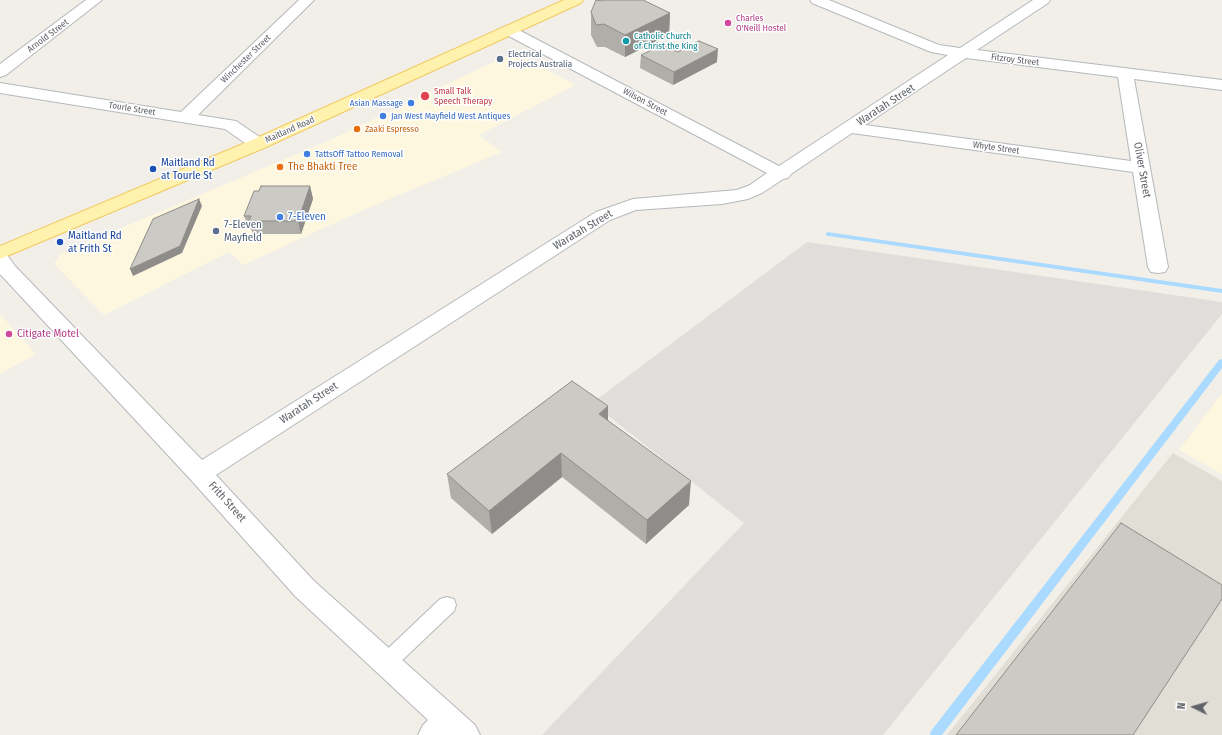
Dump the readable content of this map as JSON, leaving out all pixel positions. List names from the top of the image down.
{
  "streets": {
    "main road": ["Maitland Road"],
    "street": [
      "Arnold Street",
      "Winchester Street",
      "Fitzroy Street",
      "Wilson Street",
      "Waratah Street",
      "Tourle Street",
      "Whyte Street",
      "Oliver Street",
      "Frith Street"
    ]
  },
  "crossings": [
    ["Winchester Street", "Tourle Street"],
    ["Fitzroy Street", "Waratah Street"],
    ["Fitzroy Street", "Oliver Street"],
    ["Wilson Street", "Waratah Street"],
    ["Wilson Street", "Maitland Road"],
    ["Waratah Street", "Whyte Street"],
    ["Waratah Street", "Frith Street"],
    ["Tourle Street", "Maitland Road"],
    ["Whyte Street", "Oliver Street"]
  ],
  "places": [
    "Charles O'Neill Hostel",
    "Catholic Church of Christ the King",
    "Electrical Projects Australia",
    "Small Talk Speech Therapy",
    "Asian Massage",
    "Jan West Mayfield West Antiques",
    "Zaaki Espresso",
    "TattsOff Tattoo Removal",
    "The Bhakti Tree",
    "Maitland Rd at Tourle St",
    "7-Eleven",
    "7-Eleven Mayfield",
    "Maitland Rd at Frith St",
    "Citigate Motel"
  ],
  "north": "left"
}
